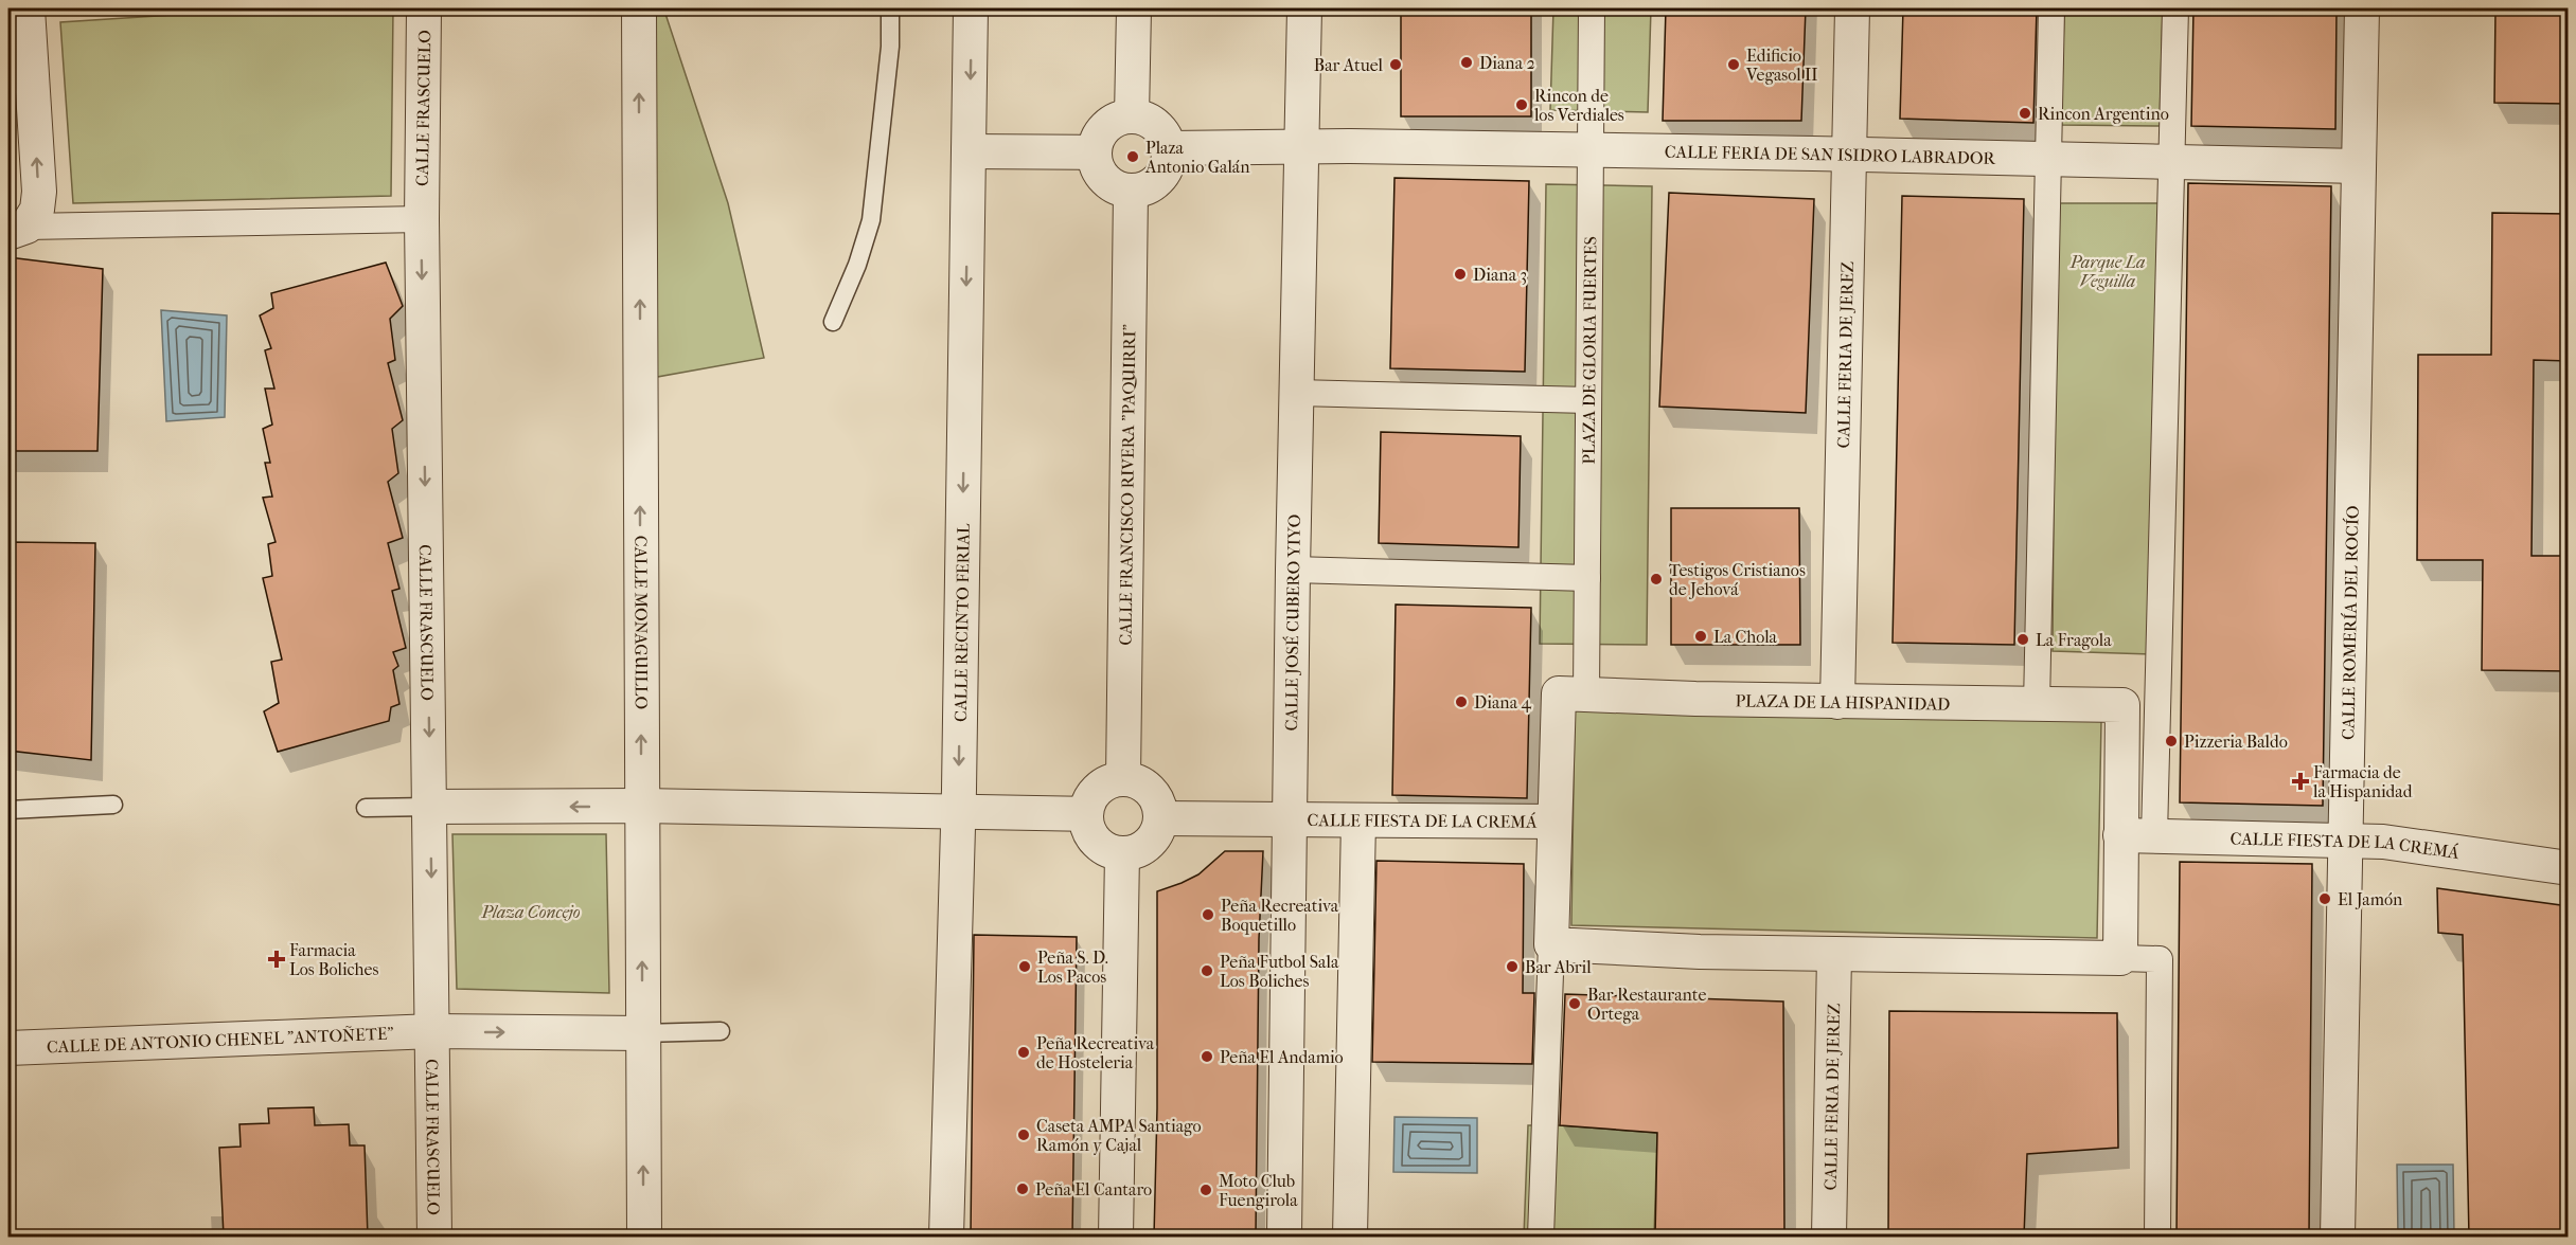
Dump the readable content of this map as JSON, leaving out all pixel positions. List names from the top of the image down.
{
  "streets": {
    "street": [
      "CALLE FRASCUELO",
      "CALLE FERIA DE SAN ISIDRO LABRADOR",
      "PLAZA DE GLORIA FUERTES",
      "CALLE FERIA DE JEREZ",
      "CALLE FRANCISCO RIVERA \"PAQUIRRI\"",
      "CALLE MONAGUILLO",
      "CALLE RECINTO FERIAL",
      "CALLE JOSÉ CUBERO YIYO",
      "CALLE ROMERÍA DEL ROCÍO",
      "PLAZA DE LA HISPANIDAD",
      "CALLE FIESTA DE LA CREMÁ",
      "CALLE DE ANTONIO CHENEL \"ANTOÑETE\""
    ]
  },
  "crossings": [
    ["CALLE FRASCUELO", "CALLE DE ANTONIO CHENEL \"ANTOÑETE\""],
    ["CALLE FERIA DE SAN ISIDRO LABRADOR", "PLAZA DE GLORIA FUERTES"],
    ["CALLE FERIA DE SAN ISIDRO LABRADOR", "CALLE FERIA DE JEREZ"],
    ["CALLE FERIA DE SAN ISIDRO LABRADOR", "CALLE FRANCISCO RIVERA \"PAQUIRRI\""],
    ["CALLE FERIA DE SAN ISIDRO LABRADOR", "CALLE JOSÉ CUBERO YIYO"],
    ["CALLE FERIA DE SAN ISIDRO LABRADOR", "CALLE ROMERÍA DEL ROCÍO"],
    ["PLAZA DE GLORIA FUERTES", "PLAZA DE LA HISPANIDAD"],
    ["CALLE FERIA DE JEREZ", "PLAZA DE LA HISPANIDAD"],
    ["CALLE FRANCISCO RIVERA \"PAQUIRRI\"", "CALLE FIESTA DE LA CREMÁ"],
    ["CALLE MONAGUILLO", "CALLE DE ANTONIO CHENEL \"ANTOÑETE\""],
    ["CALLE JOSÉ CUBERO YIYO", "CALLE FIESTA DE LA CREMÁ"],
    ["CALLE ROMERÍA DEL ROCÍO", "CALLE FIESTA DE LA CREMÁ"],
    ["PLAZA DE LA HISPANIDAD", "CALLE FIESTA DE LA CREMÁ"]
  ],
  "one_way": ["CALLE FRASCUELO", "CALLE MONAGUILLO", "CALLE RECINTO FERIAL"],
  "parks": ["Parque La Veguilla", "Plaza Concejo"],
  "places": {
    "other": [
      "Diana 2",
      "Bar Atuel",
      "Edificio Vegasol II",
      "Rincon de los Verdiales",
      "Rincon Argentino",
      "Plaza Antonio Galán",
      "Diana 3",
      "Testigos Cristianos de Jehová",
      "La Chola",
      "La Fragola",
      "Diana 4",
      "Pizzeria Baldo",
      "El Jamón",
      "Peña Recreativa Boquetillo",
      "Peña S. D. Los Pacos",
      "Bar Abril",
      "Peña Futbol Sala Los Boliches",
      "Bar Restaurante Ortega",
      "Peña Recreativa de Hosteleria",
      "Peña El Andamio",
      "Caseta AMPA Santiago Ramón y Cajal",
      "Peña El Cantaro",
      "Moto Club Fuengirola"
    ],
    "health": ["Farmacia de la Hispanidad", "Farmacia Los Boliches"]
  }
}
